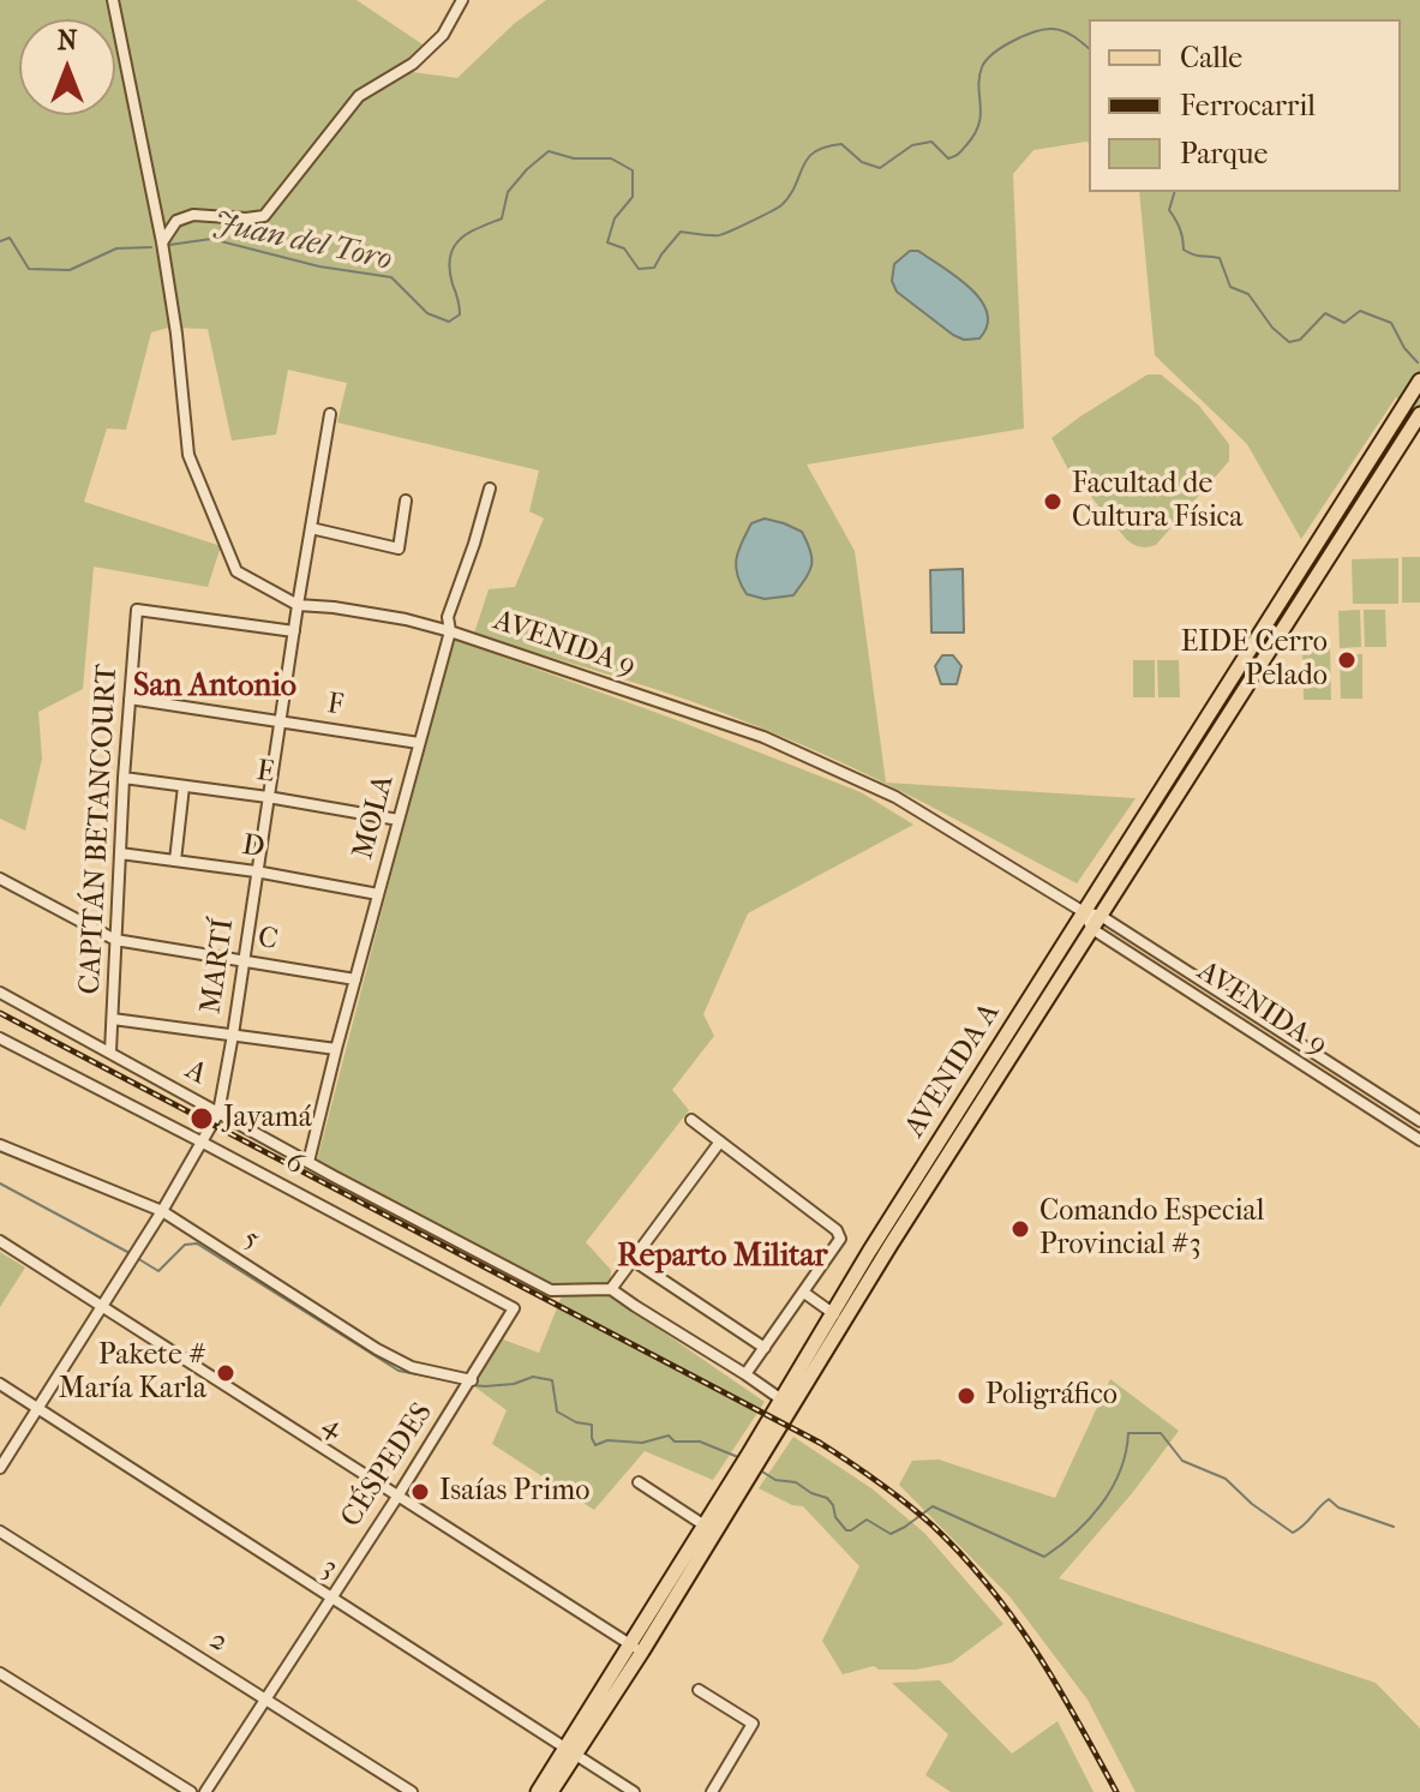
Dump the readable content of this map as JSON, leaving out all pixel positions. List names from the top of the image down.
{
  "streets": {
    "main road": ["AVENIDA A"],
    "street": [
      "AVENIDA 9",
      "F",
      "E",
      "MOLA",
      "CAPITÁN BETANCOURT",
      "D",
      "C",
      "MARTÍ",
      "A",
      "6",
      "5",
      "4",
      "CÉSPEDES",
      "3",
      "2"
    ]
  },
  "crossings": [
    ["AVENIDA 9", "MOLA"],
    ["AVENIDA 9", "MARTÍ"],
    ["AVENIDA 9", "AVENIDA A"],
    ["F", "MOLA"],
    ["F", "CAPITÁN BETANCOURT"],
    ["F", "MARTÍ"],
    ["E", "MOLA"],
    ["E", "CAPITÁN BETANCOURT"],
    ["E", "MARTÍ"],
    ["MOLA", "D"],
    ["MOLA", "C"],
    ["MOLA", "A"],
    ["CAPITÁN BETANCOURT", "D"],
    ["CAPITÁN BETANCOURT", "C"],
    ["CAPITÁN BETANCOURT", "MARTÍ"],
    ["CAPITÁN BETANCOURT", "A"],
    ["D", "MARTÍ"],
    ["C", "MARTÍ"],
    ["MARTÍ", "A"],
    ["MARTÍ", "6"],
    ["MARTÍ", "5"],
    ["MARTÍ", "4"],
    ["MARTÍ", "3"],
    ["AVENIDA A", "4"],
    ["AVENIDA A", "3"],
    ["6", "CÉSPEDES"],
    ["5", "CÉSPEDES"],
    ["4", "CÉSPEDES"],
    ["CÉSPEDES", "3"],
    ["CÉSPEDES", "2"]
  ],
  "districts": ["San Antonio", "Reparto Militar"],
  "water": ["Juan del Toro"],
  "places": [
    "Facultad de Cultura Física",
    "EIDE Cerro Pelado",
    "Jayamá",
    "Comando Especial Provincial #3",
    "Pakete # María Karla",
    "Poligráfico",
    "Isaías Primo"
  ],
  "legend": ["Calle", "Ferrocarril", "Parque"],
  "north": "top"
}
